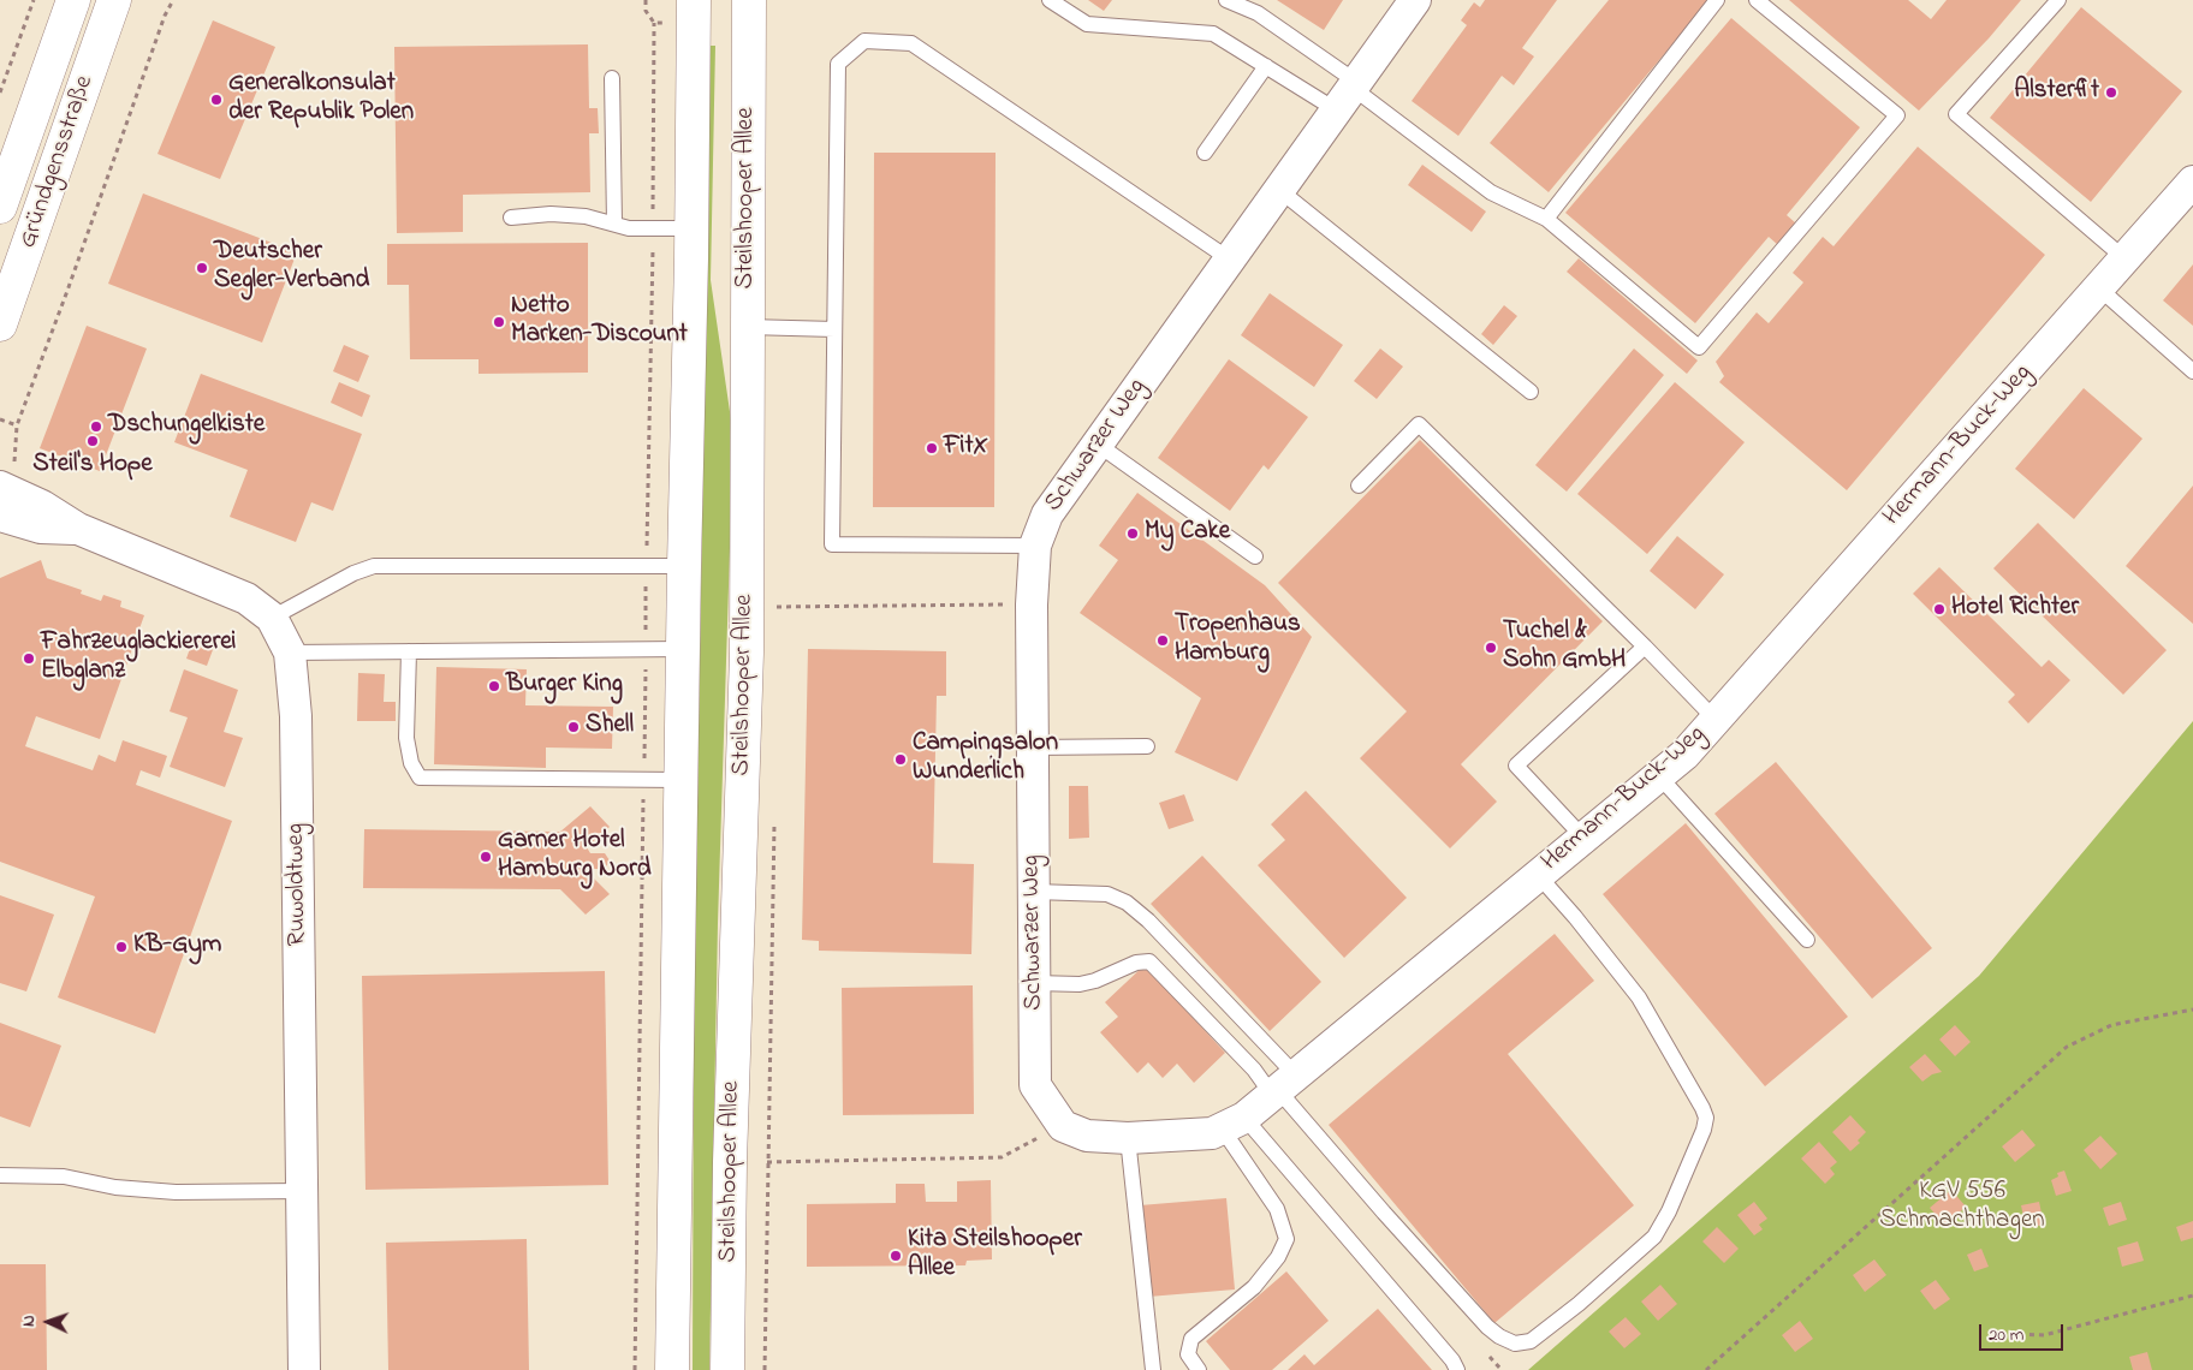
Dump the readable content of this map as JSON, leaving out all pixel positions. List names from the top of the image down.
{
  "streets": {
    "main road": ["Gründgensstraße", "Steilshooper Allee"],
    "street": ["Schwarzer Weg", "Hermann-Buck-Weg", "Ruwoldtweg"]
  },
  "parks": ["KGV 556 Schmachthagen"],
  "places": [
    "Alsterfit",
    "Generalkonsulat der Republik Polen",
    "Deutscher Segler-Verband",
    "Netto Marken-Discount",
    "Dschungelkiste",
    "Steil's Hope",
    "FitX",
    "My Cake",
    "Hotel Richter",
    "Tropenhaus Hamburg",
    "Tuchel & Sohn GmbH",
    "Fahrzeuglackiererei Elbglanz",
    "Burger King",
    "Shell",
    "Campingsalon Wunderlich",
    "Garner Hotel Hamburg Nord",
    "KB-Gym",
    "Kita Steilshooper Allee"
  ],
  "scale_bar": "20 m",
  "north": "left"
}
